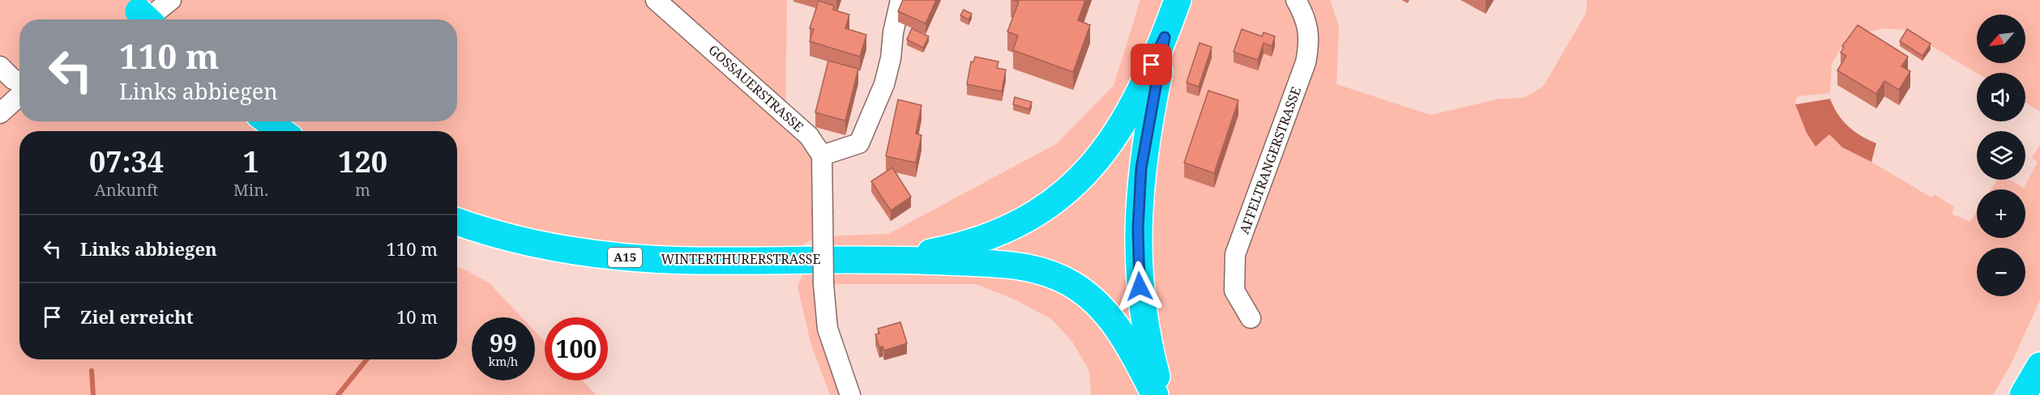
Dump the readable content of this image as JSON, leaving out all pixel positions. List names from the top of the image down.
{
  "streets": {
    "highway": ["A15", "WINTERTHURERSTRASSE"],
    "street": ["GOSSAUERSTRASSE", "AFFELTRANGERSTRASSE"]
  },
  "crossings": [
    ["A15", "WINTERTHURERSTRASSE"]
  ],
  "north": "bottom left",
  "page": {
    "map_buttons": ["+", "−"],
    "turn": ["110 m", "Links abbiegen"],
    "eta": [
      "07:34",
      "Ankunft",
      "1",
      "Min.",
      "120",
      "m"
    ],
    "list": [
      {
        "name": "Links abbiegen",
        "value": "110 m"
      },
      {
        "name": "Ziel erreicht",
        "value": "10 m"
      }
    ],
    "speed": "99 km/h",
    "limit": "100"
  }
}
